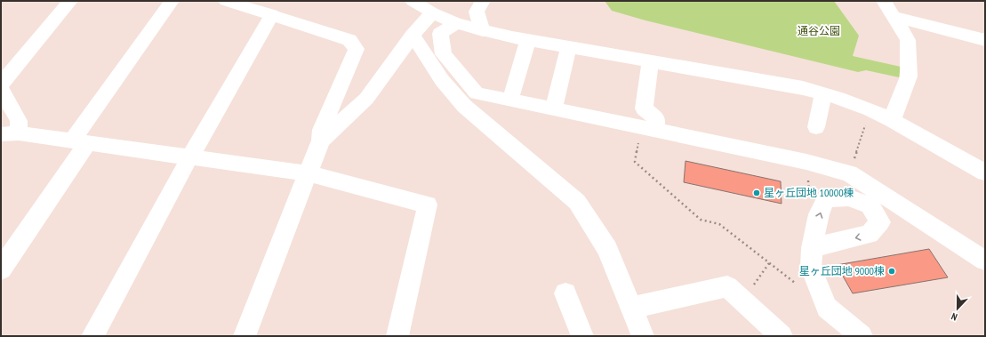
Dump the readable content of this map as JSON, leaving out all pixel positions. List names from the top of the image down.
{
  "parks": ["通谷公園"],
  "places": ["星ヶ丘団地 10000棟", "星ヶ丘団地 9000棟"],
  "north": "bottom"
}
